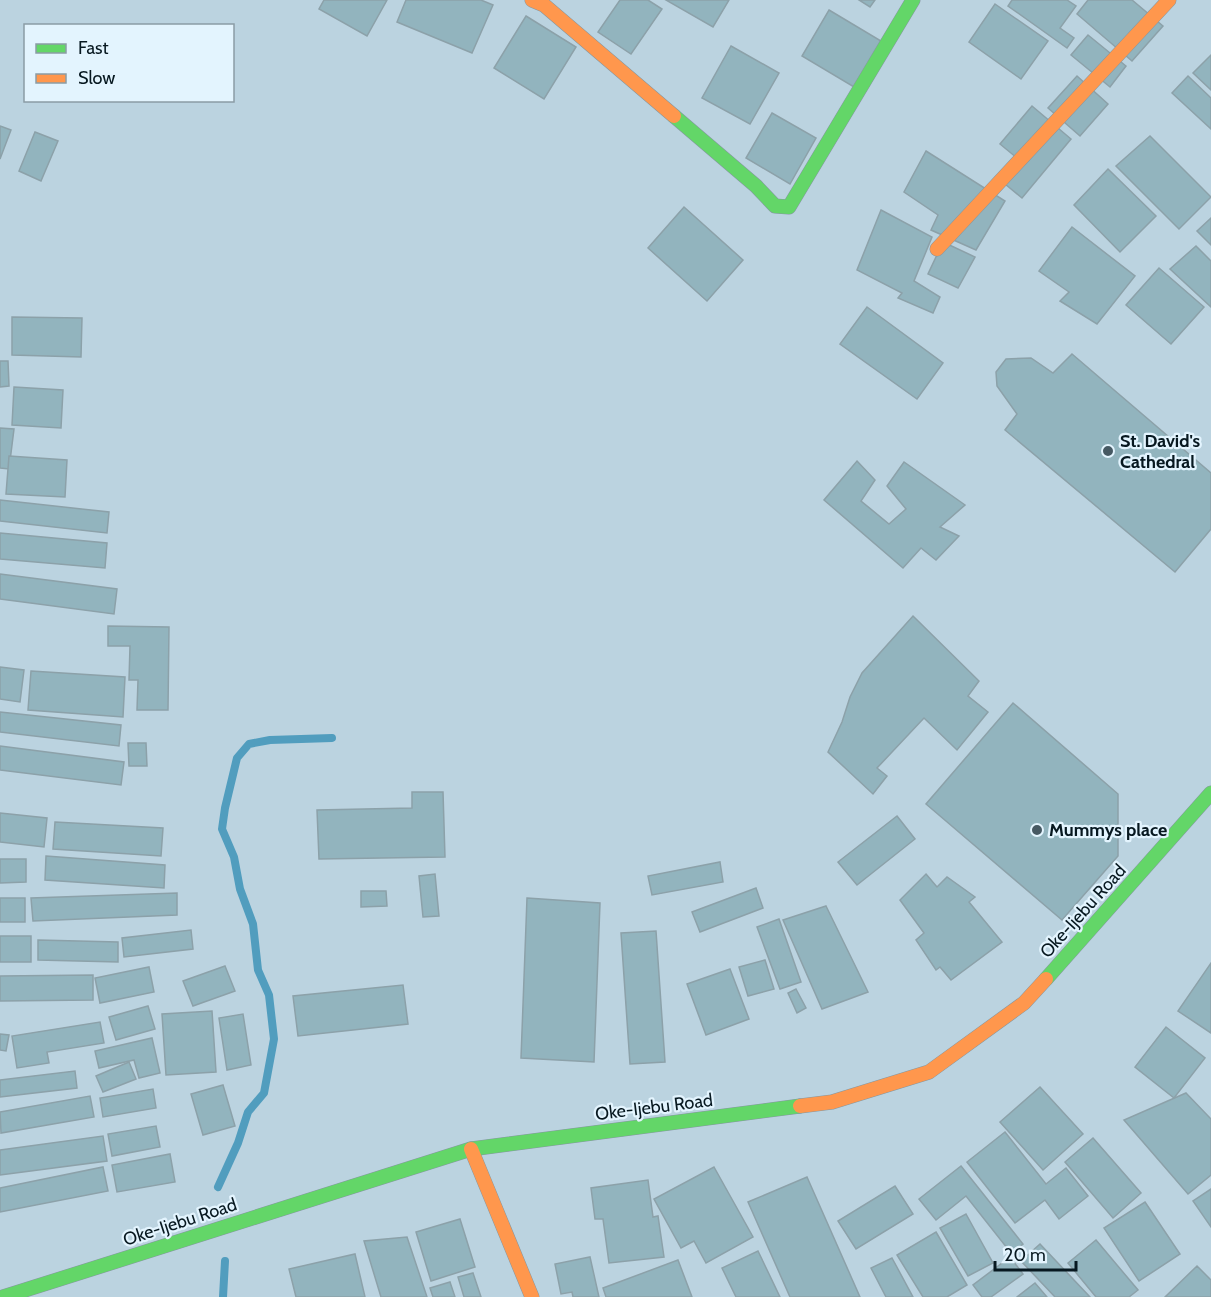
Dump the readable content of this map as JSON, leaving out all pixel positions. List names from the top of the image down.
{
  "streets": {
    "main road": ["Oke-Ijebu Road"]
  },
  "places": ["St. David's Cathedral", "Mummys place"],
  "legend": ["Fast", "Slow"],
  "scale_bar": "20 m"
}
